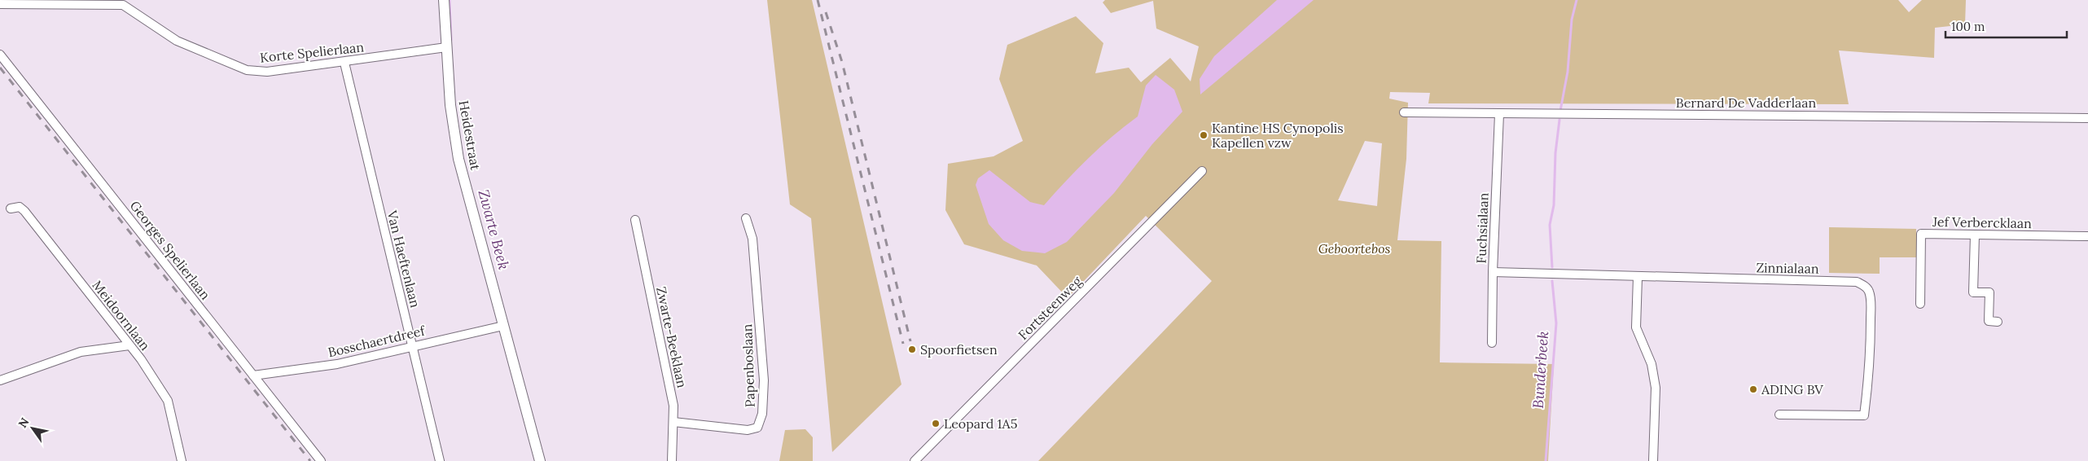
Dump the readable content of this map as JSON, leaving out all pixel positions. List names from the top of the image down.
{
  "streets": {
    "street": [
      "Korte Spelierlaan",
      "Bernard De Vadderlaan",
      "Heidestraat",
      "Jef Verbercklaan",
      "Fuchsialaan",
      "Georges Spelierlaan",
      "Van Haeftenlaan",
      "Zinnialaan",
      "Fortsteenweg",
      "Meidoornlaan",
      "Zwarte-Beeklaan",
      "Bosschaertdreef",
      "Papenboslaan"
    ]
  },
  "crossings": [
    ["Korte Spelierlaan", "Heidestraat"],
    ["Korte Spelierlaan", "Van Haeftenlaan"],
    ["Bernard De Vadderlaan", "Fuchsialaan"],
    ["Heidestraat", "Bosschaertdreef"],
    ["Fuchsialaan", "Zinnialaan"],
    ["Georges Spelierlaan", "Bosschaertdreef"],
    ["Van Haeftenlaan", "Bosschaertdreef"],
    ["Zwarte-Beeklaan", "Papenboslaan"]
  ],
  "water": ["Zwarte Beek", "Bunderbeek"],
  "parks": ["Geboortebos"],
  "places": [
    "Kantine HS Cynopolis Kapellen vzw",
    "Spoorfietsen",
    "ADING BV",
    "Leopard 1A5"
  ],
  "scale_bar": "100 m",
  "north": "top left"
}
